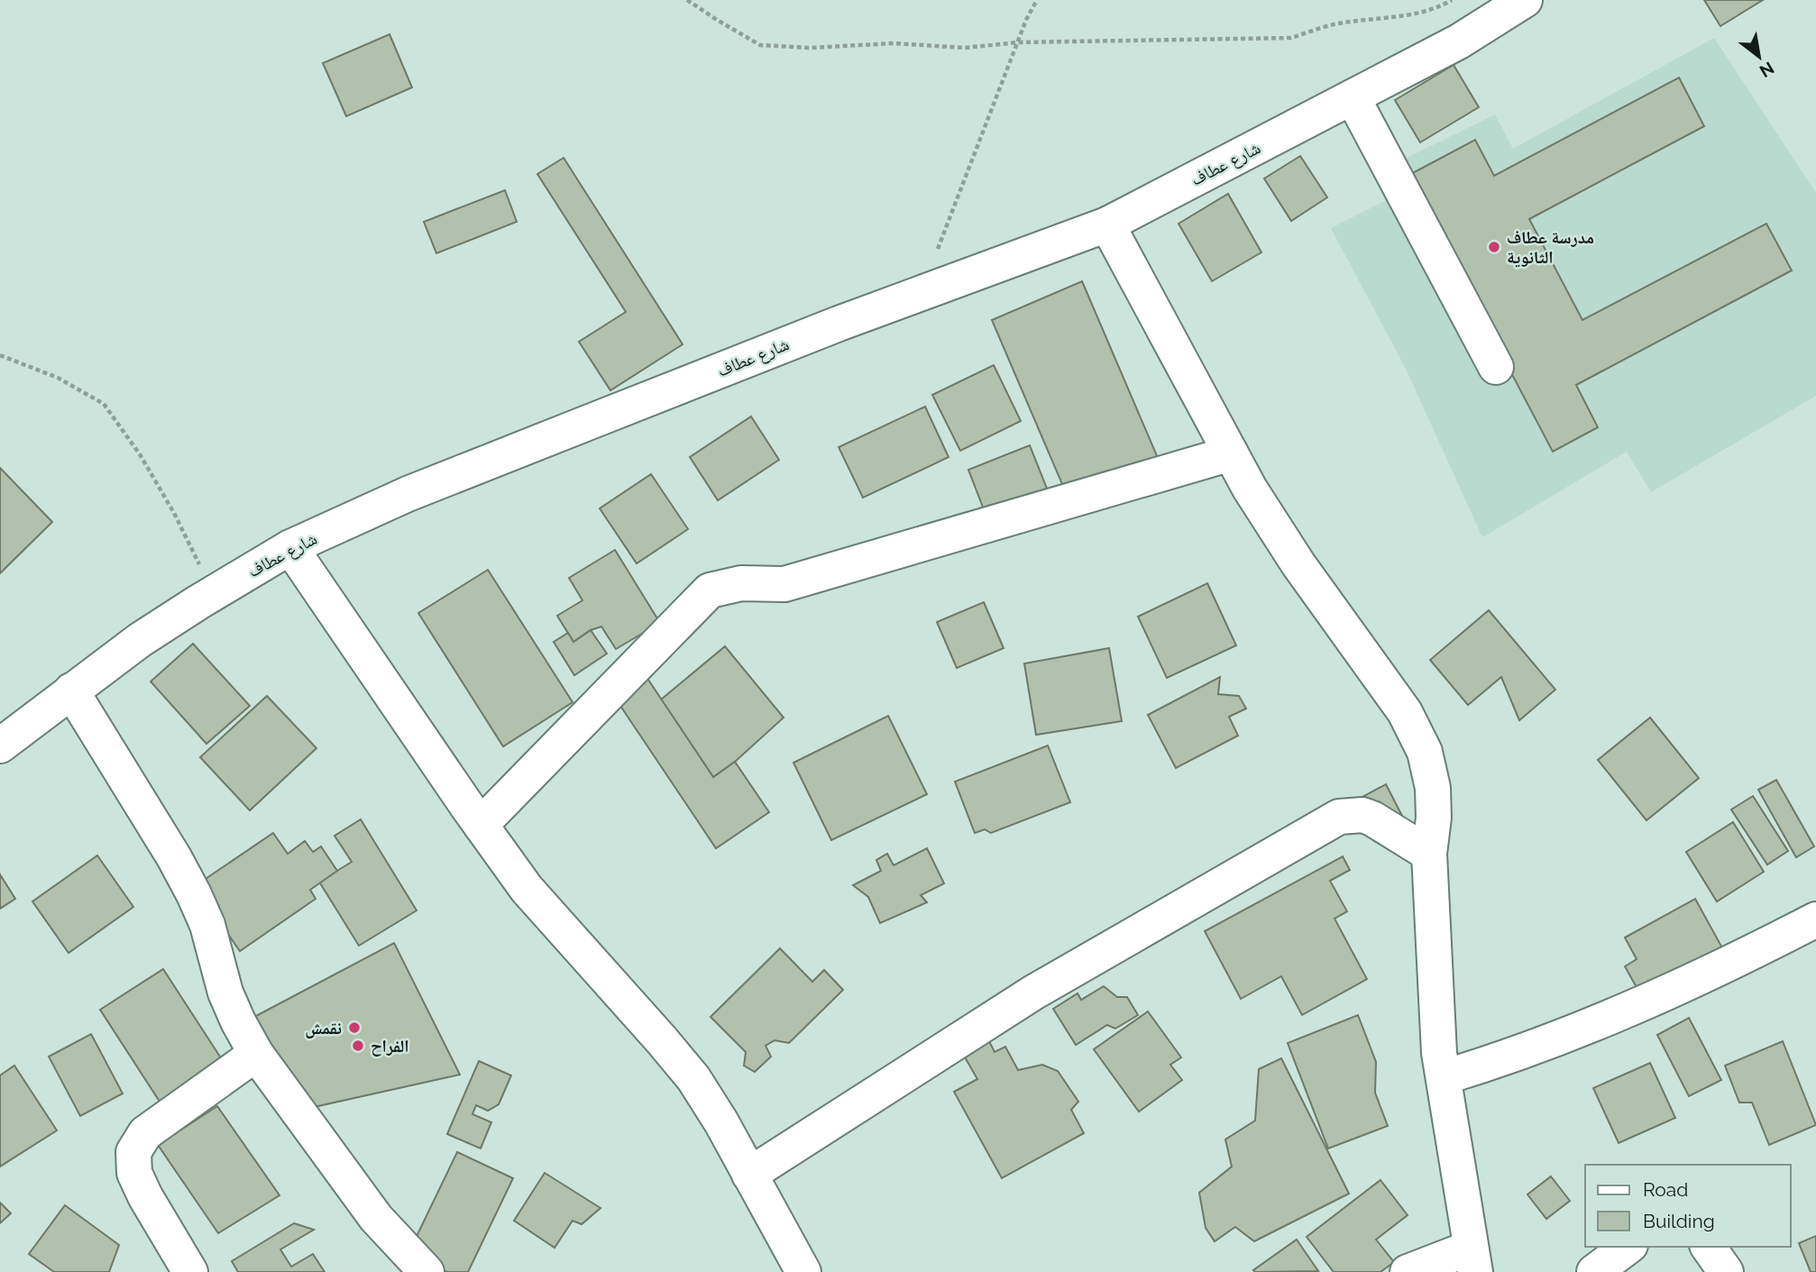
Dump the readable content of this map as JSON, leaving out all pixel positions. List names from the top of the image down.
{
  "streets": {
    "street": ["شارع عطاف"]
  },
  "places": ["مدرسة عطاف الثانوية", "نقمش", "الفراح"],
  "legend": ["Road", "Building"],
  "north": "bottom right"
}
